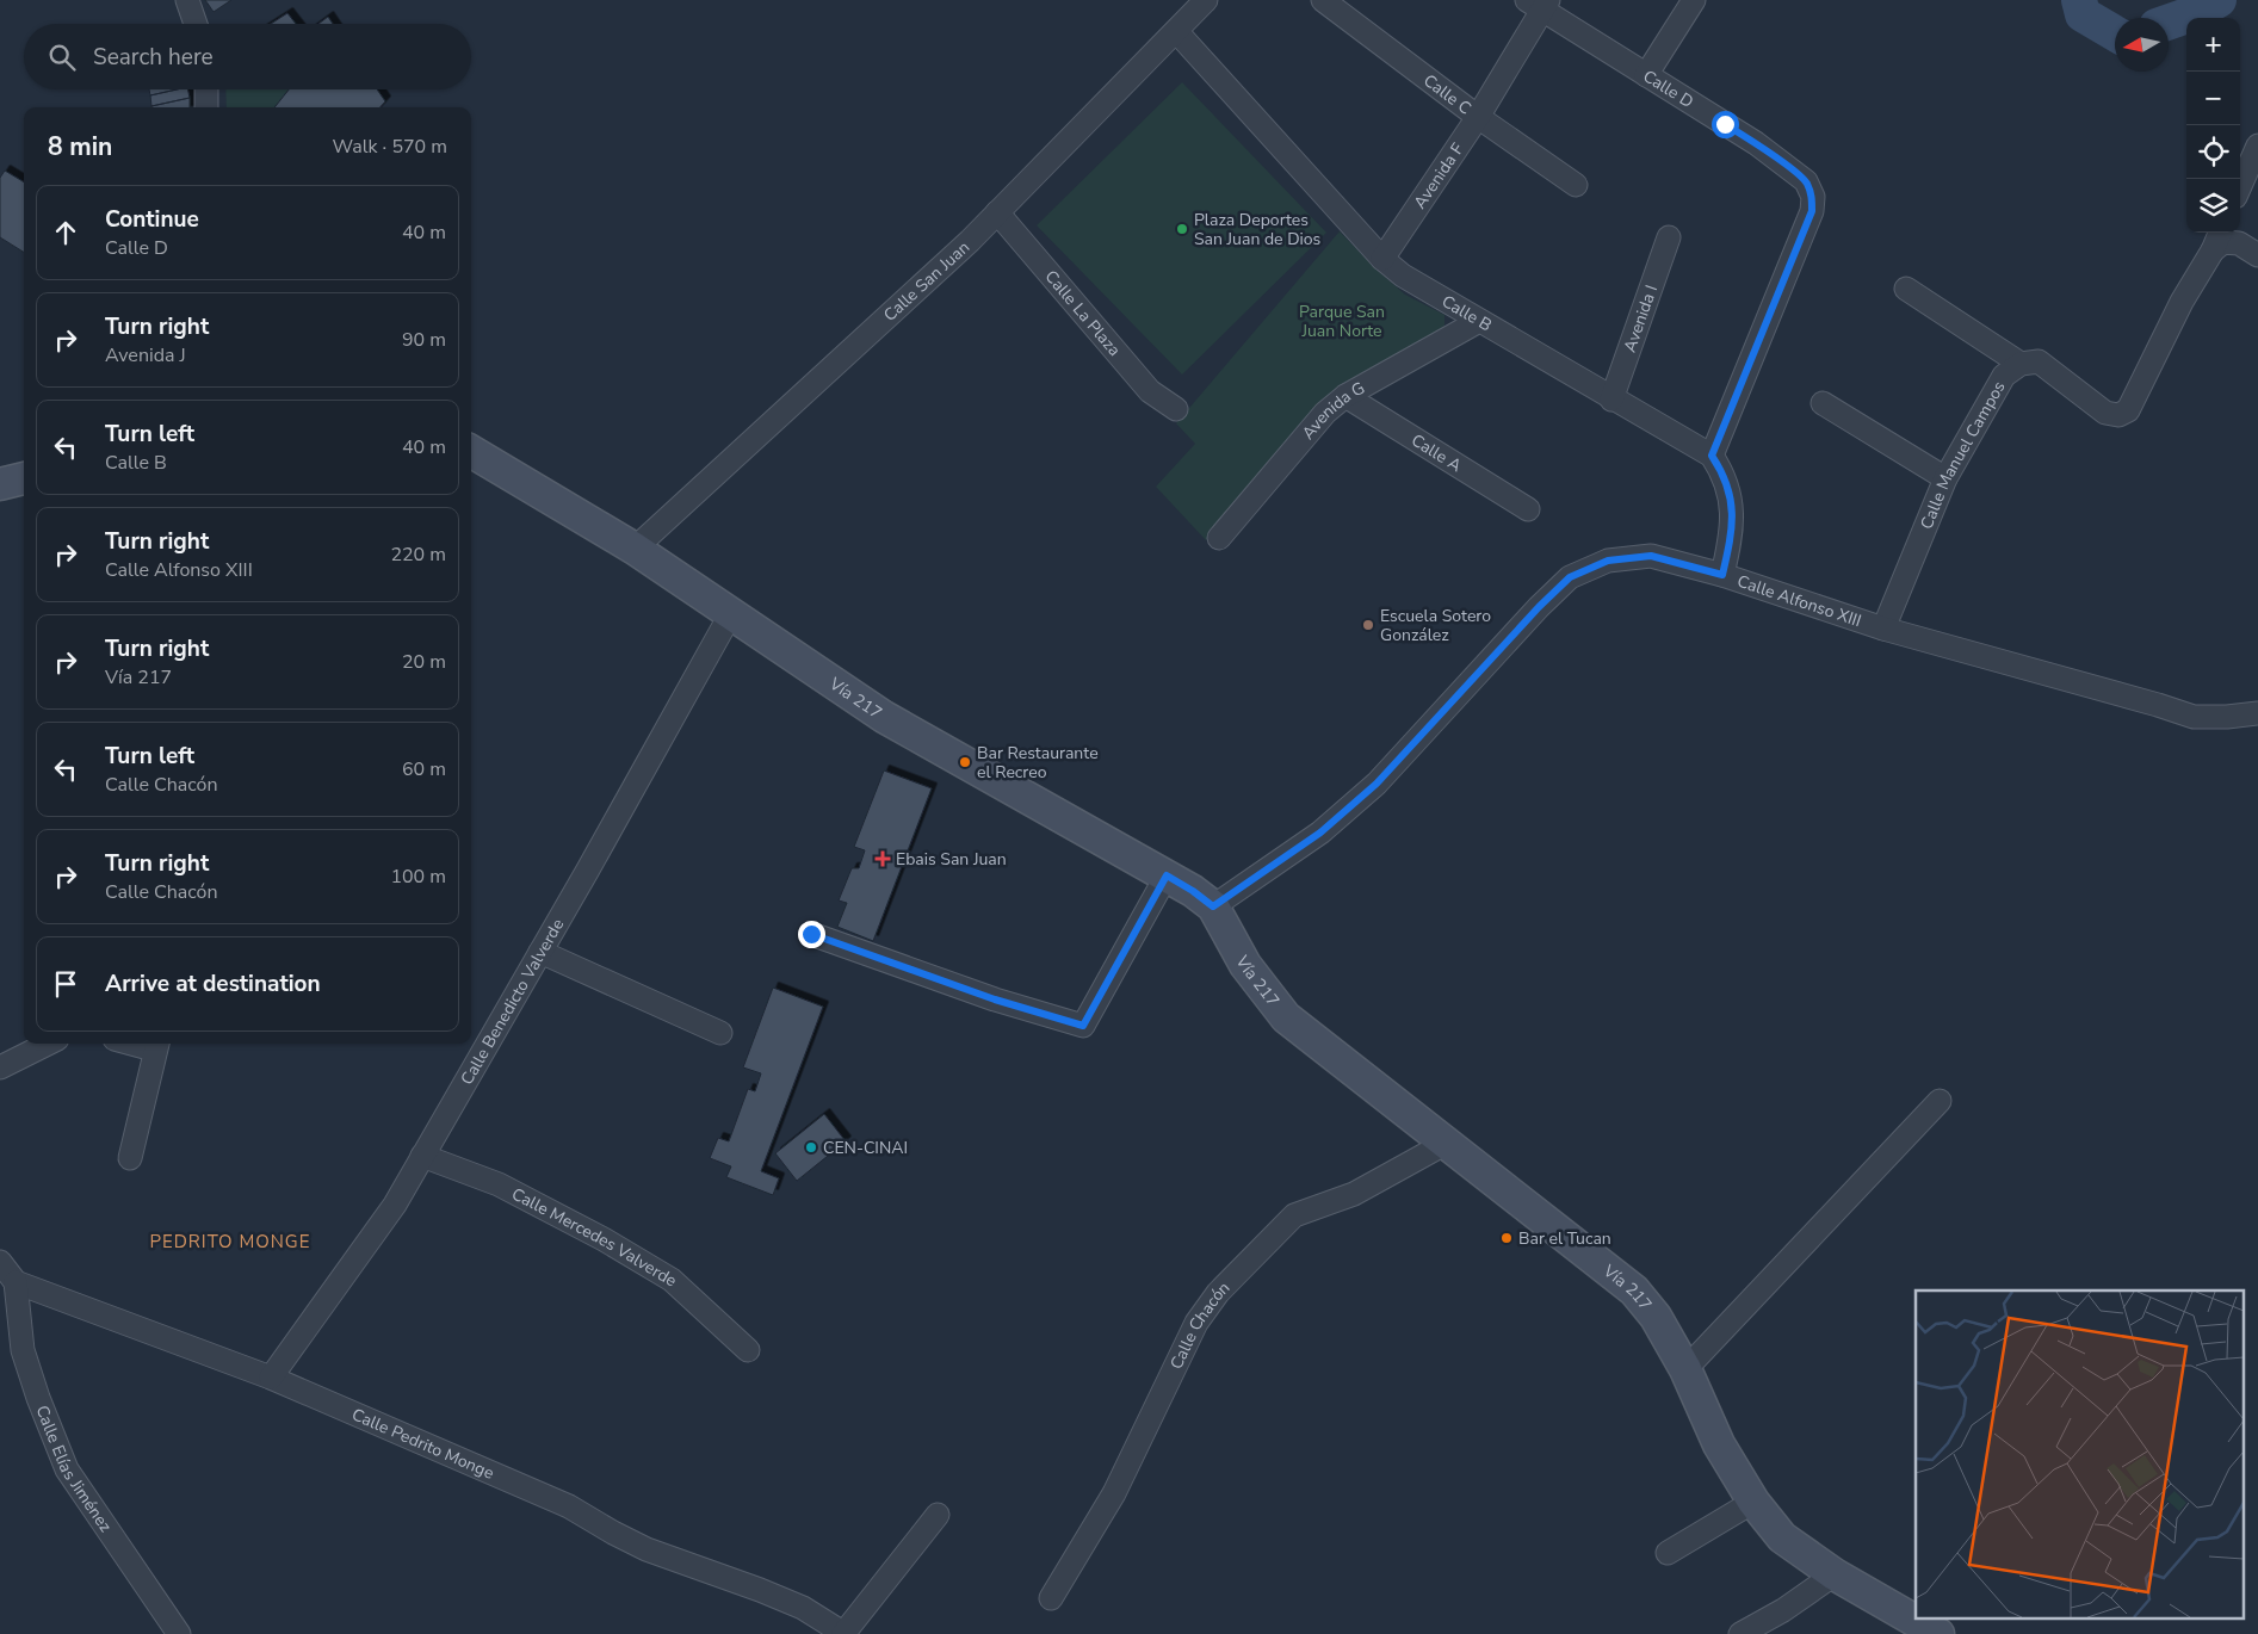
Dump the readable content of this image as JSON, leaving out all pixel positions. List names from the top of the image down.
{
  "streets": {
    "main road": ["Vía 217"],
    "street": [
      "Calle D",
      "Calle C",
      "Avenida F",
      "Calle San Juan",
      "Calle La Plaza",
      "Calle B",
      "Avenida I",
      "Avenida G",
      "Calle A",
      "Calle Manuel Campos",
      "Calle Alfonso XIII",
      "Calle Benedicto Valverde",
      "Calle Mercedes Valverde",
      "Calle Chacón",
      "Calle Pedrito Monge",
      "Calle Elías Jiménez"
    ]
  },
  "crossings": [
    ["Calle D", "Avenida F"],
    ["Calle D", "Calle B"],
    ["Calle C", "Avenida F"],
    ["Avenida F", "Calle B"],
    ["Calle San Juan", "Calle La Plaza"],
    ["Calle San Juan", "Calle B"],
    ["Calle San Juan", "Vía 217"],
    ["Calle B", "Avenida I"],
    ["Calle B", "Avenida G"],
    ["Avenida G", "Calle A"],
    ["Calle Manuel Campos", "Calle Alfonso XIII"],
    ["Calle Alfonso XIII", "Vía 217"],
    ["Vía 217", "Calle Benedicto Valverde"],
    ["Vía 217", "Calle Chacón"],
    ["Calle Benedicto Valverde", "Calle Mercedes Valverde"],
    ["Calle Benedicto Valverde", "Calle Pedrito Monge"],
    ["Calle Pedrito Monge", "Calle Elías Jiménez"]
  ],
  "districts": ["PEDRITO MONGE"],
  "parks": ["Parque San Juan Norte"],
  "places": {
    "other": [
      "Plaza Deportes San Juan de Dios",
      "Escuela Sotero González",
      "Bar Restaurante el Recreo",
      "CEN-CINAI",
      "Bar el Tucan"
    ],
    "health": ["Ebais San Juan"]
  },
  "north": "left",
  "page": {
    "map_buttons": ["+", "−"],
    "search": "Search here",
    "heading": ["8 min", "Walk · 570 m"],
    "list": [
      ["Continue", "Calle D", "40 m"],
      ["Turn right", "Avenida J", "90 m"],
      ["Turn left", "Calle B", "40 m"],
      ["Turn right", "Calle Alfonso XIII", "220 m"],
      ["Turn right", "Vía 217", "20 m"],
      ["Turn left", "Calle Chacón", "60 m"],
      ["Turn right", "Calle Chacón", "100 m"],
      "Arrive at destination"
    ]
  }
}
